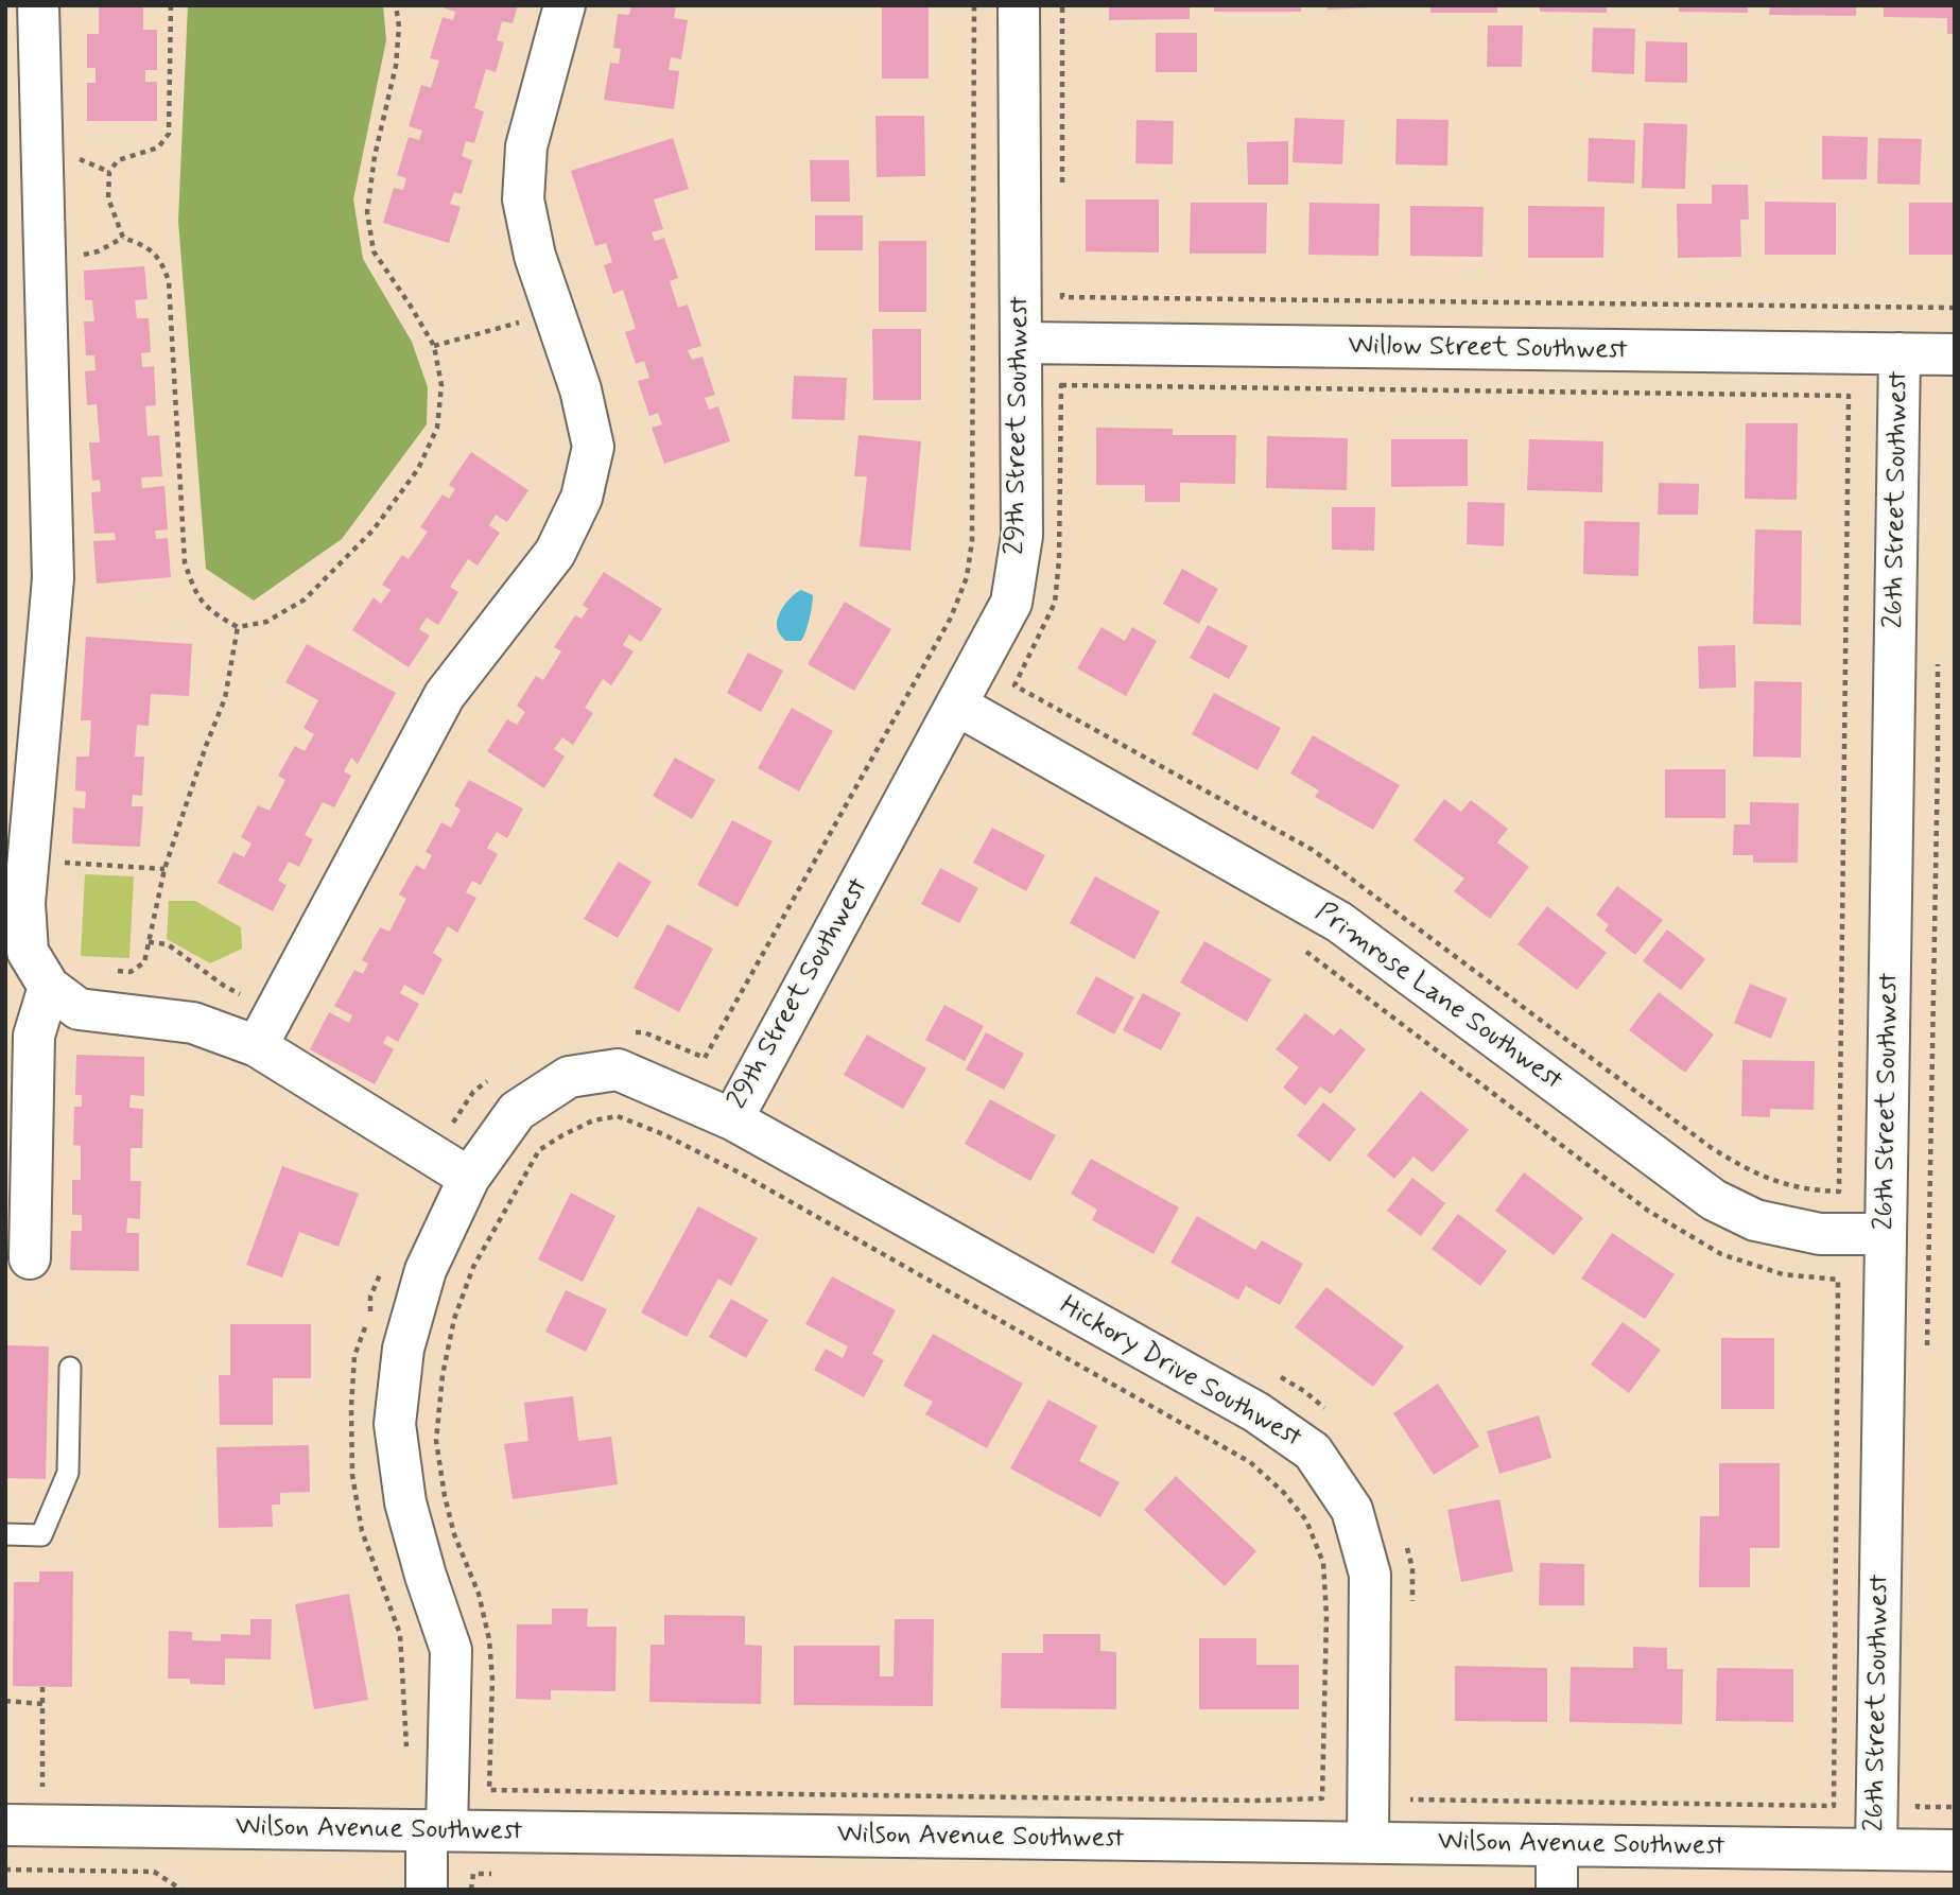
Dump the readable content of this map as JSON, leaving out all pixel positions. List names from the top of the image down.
{
  "streets": {
    "street": [
      "Willow Street Southwest",
      "29th Street Southwest",
      "26th Street Southwest",
      "Primrose Lane Southwest",
      "Hickory Drive Southwest",
      "Wilson Avenue Southwest"
    ]
  },
  "crossings": [
    ["Willow Street Southwest", "29th Street Southwest"],
    ["Willow Street Southwest", "26th Street Southwest"],
    ["29th Street Southwest", "Primrose Lane Southwest"],
    ["29th Street Southwest", "Hickory Drive Southwest"],
    ["29th Street Southwest", "Wilson Avenue Southwest"],
    ["26th Street Southwest", "Primrose Lane Southwest"],
    ["26th Street Southwest", "Wilson Avenue Southwest"],
    ["Hickory Drive Southwest", "Wilson Avenue Southwest"]
  ]
}
